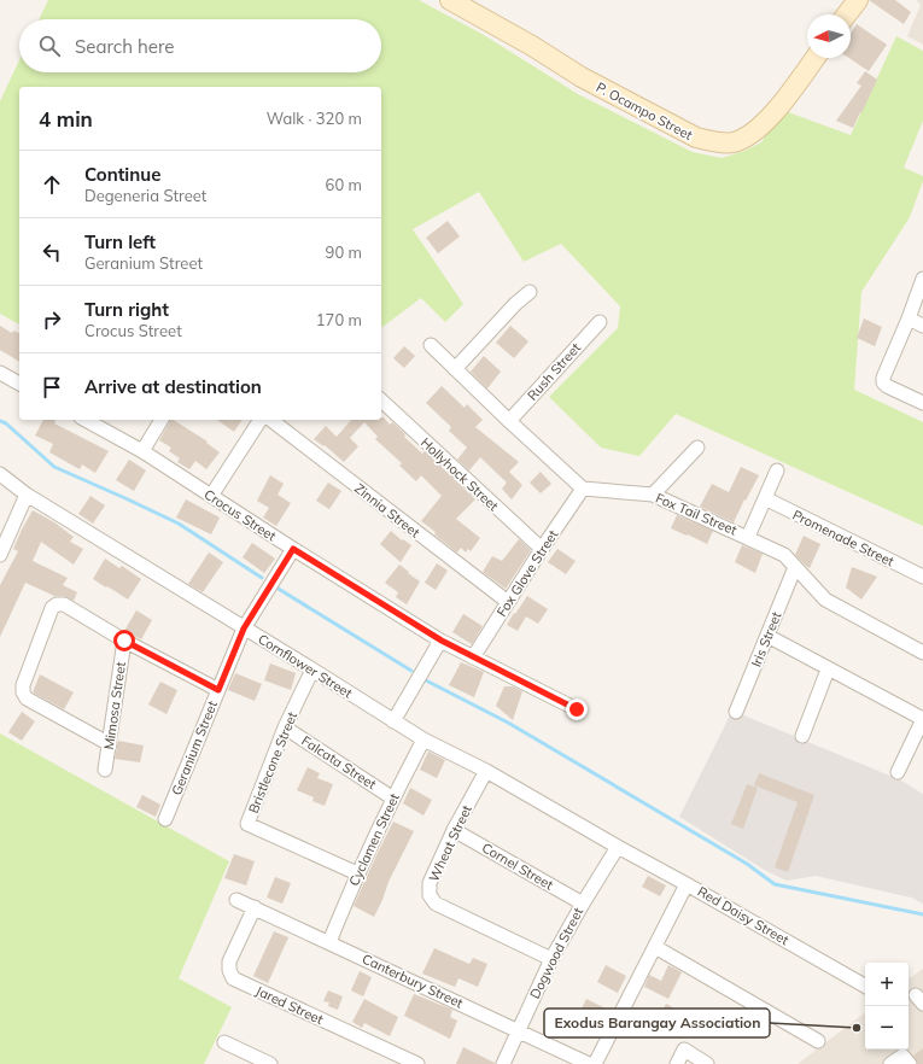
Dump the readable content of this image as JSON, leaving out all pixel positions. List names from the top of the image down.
{
  "streets": {
    "street": [
      "P. Ocampo Street",
      "Rush Street",
      "Hollyhock Street",
      "Zinnia Street",
      "Fox Tail Street",
      "Crocus Street",
      "Promenade Street",
      "Fox Glove Street",
      "Iris Street",
      "Cornflower Street",
      "Mimosa Street",
      "Geranium Street",
      "Bristlecone Street",
      "Falcata Street",
      "Cyclamen Street",
      "Wheat Street",
      "Cornel Street",
      "Red Daisy Street",
      "Dogwood Street",
      "Canterbury Street",
      "Jared Street"
    ]
  },
  "crossings": [
    ["Hollyhock Street", "Fox Glove Street"],
    ["Zinnia Street", "Fox Glove Street"],
    ["Fox Tail Street", "Fox Glove Street"],
    ["Fox Tail Street", "Iris Street"],
    ["Crocus Street", "Fox Glove Street"],
    ["Crocus Street", "Geranium Street"],
    ["Cornflower Street", "Geranium Street"],
    ["Cornflower Street", "Bristlecone Street"],
    ["Cornflower Street", "Cyclamen Street"],
    ["Cornflower Street", "Wheat Street"],
    ["Cornflower Street", "Red Daisy Street"],
    ["Cornflower Street", "Dogwood Street"],
    ["Bristlecone Street", "Falcata Street"],
    ["Bristlecone Street", "Cyclamen Street"],
    ["Falcata Street", "Cyclamen Street"],
    ["Cyclamen Street", "Canterbury Street"],
    ["Wheat Street", "Cornel Street"],
    ["Wheat Street", "Dogwood Street"],
    ["Cornel Street", "Dogwood Street"],
    ["Red Daisy Street", "Dogwood Street"],
    ["Dogwood Street", "Canterbury Street"],
    ["Canterbury Street", "Jared Street"]
  ],
  "places": ["Exodus Barangay Association"],
  "north": "left",
  "page": {
    "search": "Search here",
    "heading": ["4 min", "Walk · 320 m"],
    "list": [
      ["Continue", "Degeneria Street", "60 m"],
      ["Turn left", "Geranium Street", "90 m"],
      ["Turn right", "Crocus Street", "170 m"],
      "Arrive at destination"
    ],
    "map_buttons": ["+", "−"]
  }
}
